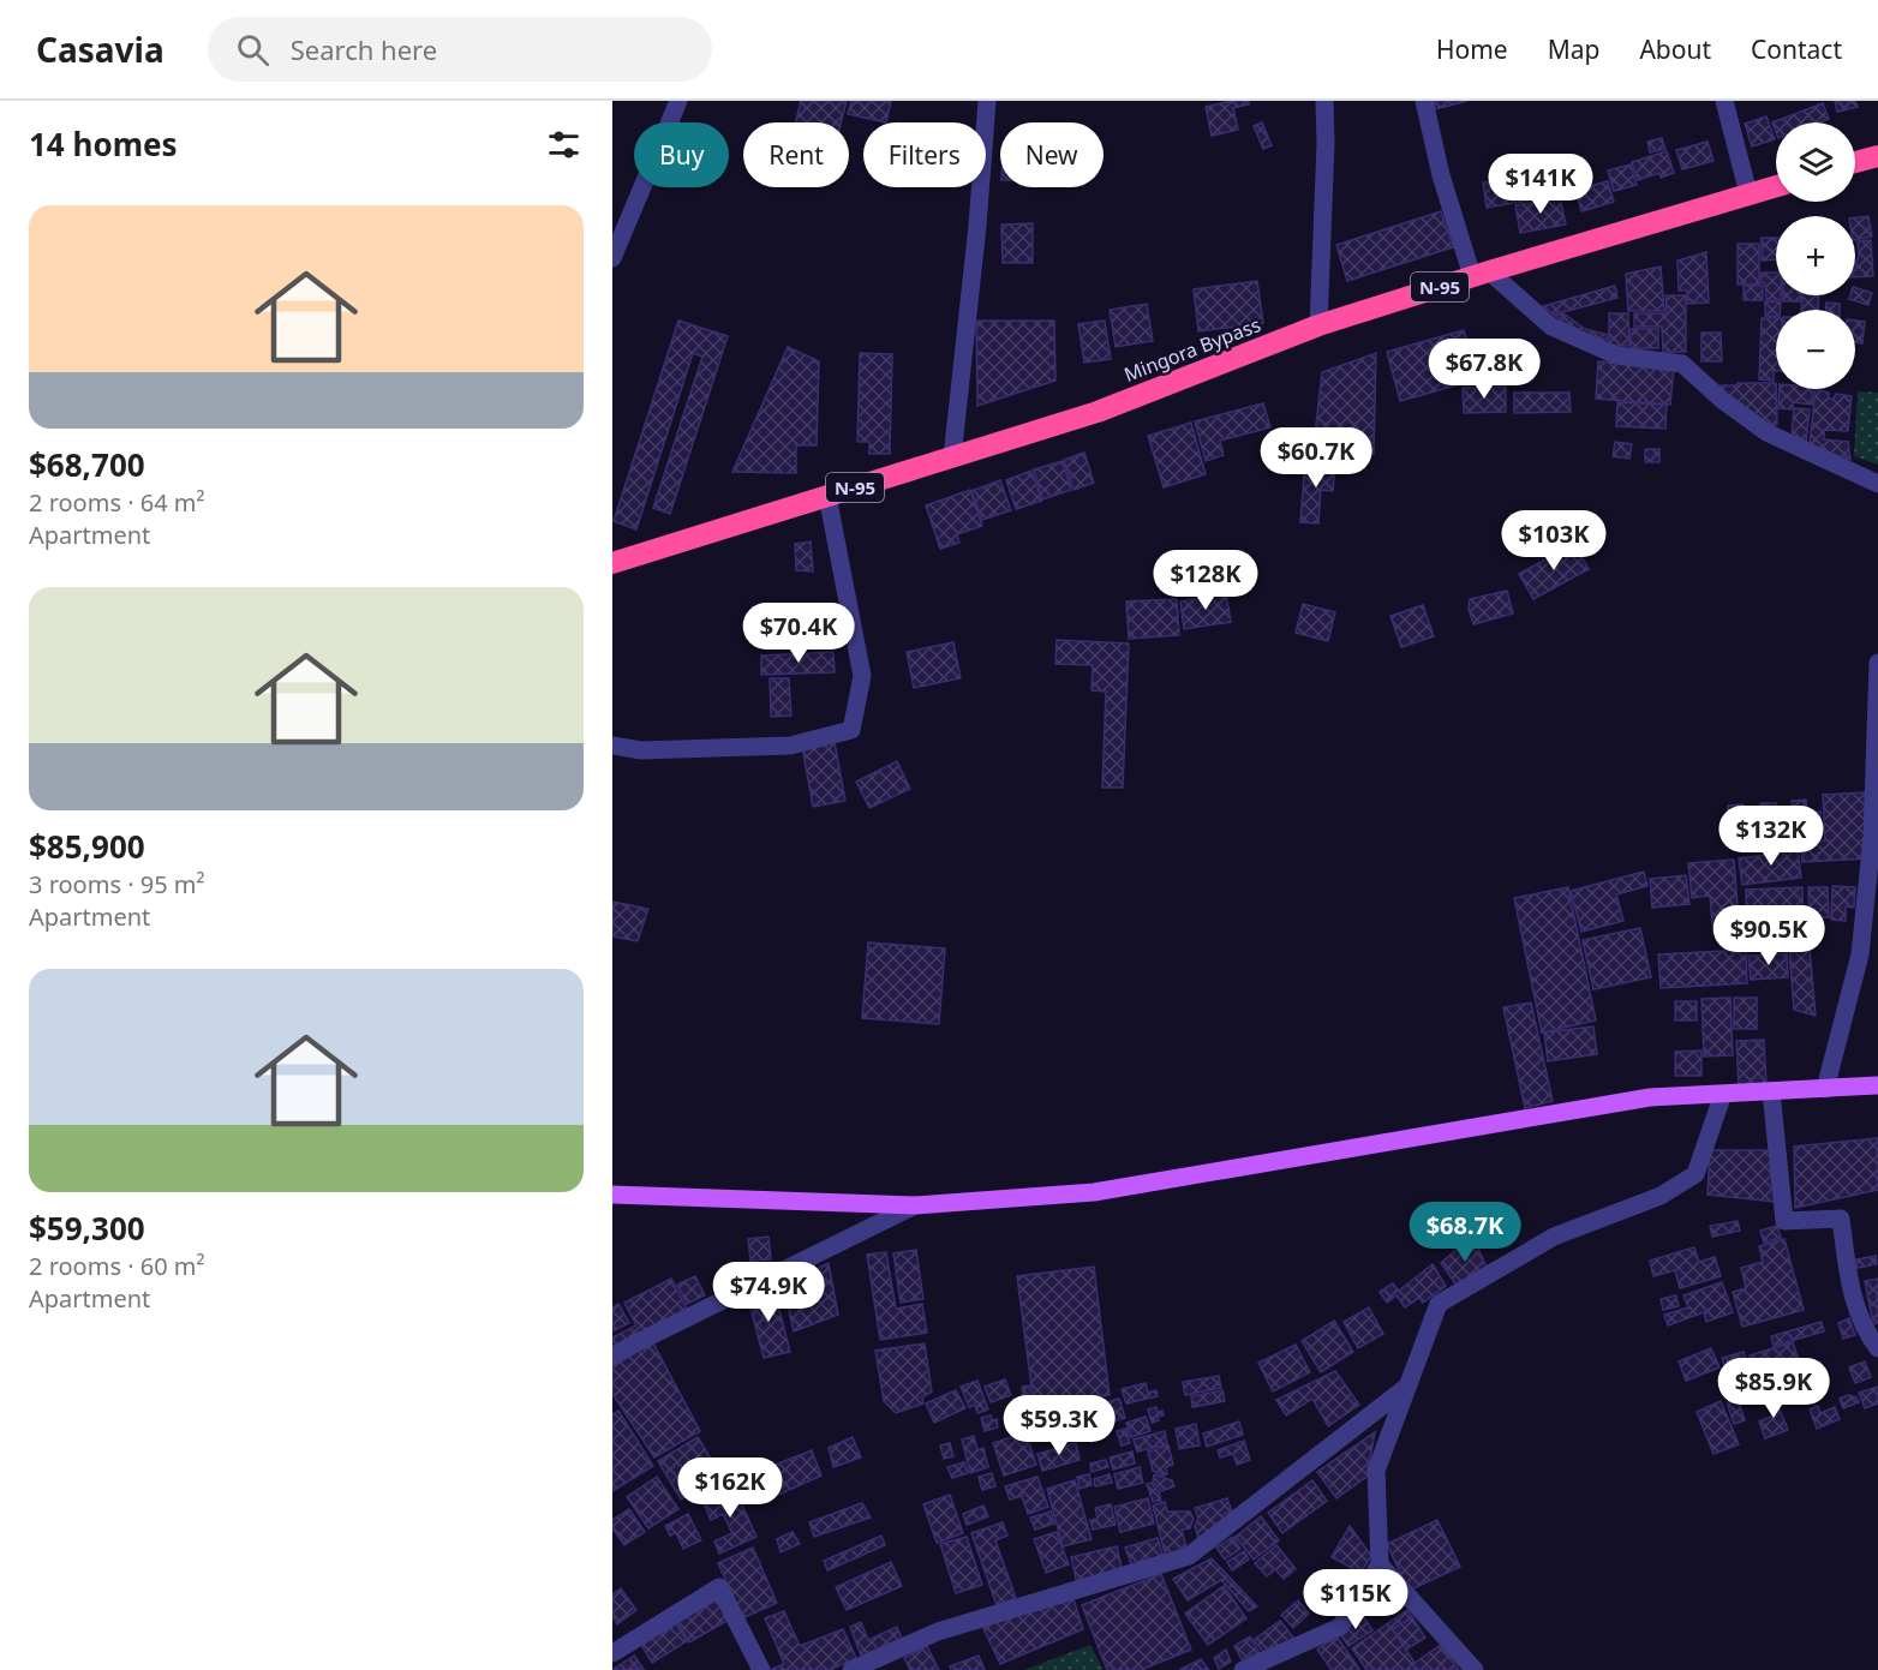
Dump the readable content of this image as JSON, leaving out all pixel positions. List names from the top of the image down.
{
  "streets": {
    "highway": ["N-95", "Mingora Bypass"]
  },
  "page": {
    "header": "Casavia",
    "search": "Search here",
    "nav": [
      "Home",
      "Map",
      "About",
      "Contact"
    ],
    "heading": "14 homes",
    "map_buttons": ["+", "−"],
    "chip": [
      "Buy",
      "Rent",
      "Filters",
      "New"
    ],
    "price": [
      "$141K",
      "$67.8K",
      "$60.7K",
      "$103K",
      "$128K",
      "$70.4K",
      "$132K",
      "$90.5K",
      "$68.7K",
      "$74.9K",
      "$85.9K",
      "$59.3K",
      "$162K",
      "$115K"
    ],
    "list": [
      {
        "name": "$68,700",
        "note": "2 rooms · 64 m² · Apartment"
      },
      {
        "name": "$85,900",
        "note": "3 rooms · 95 m² · Apartment"
      },
      {
        "name": "$59,300",
        "note": "2 rooms · 60 m² · Apartment"
      }
    ]
  }
}
